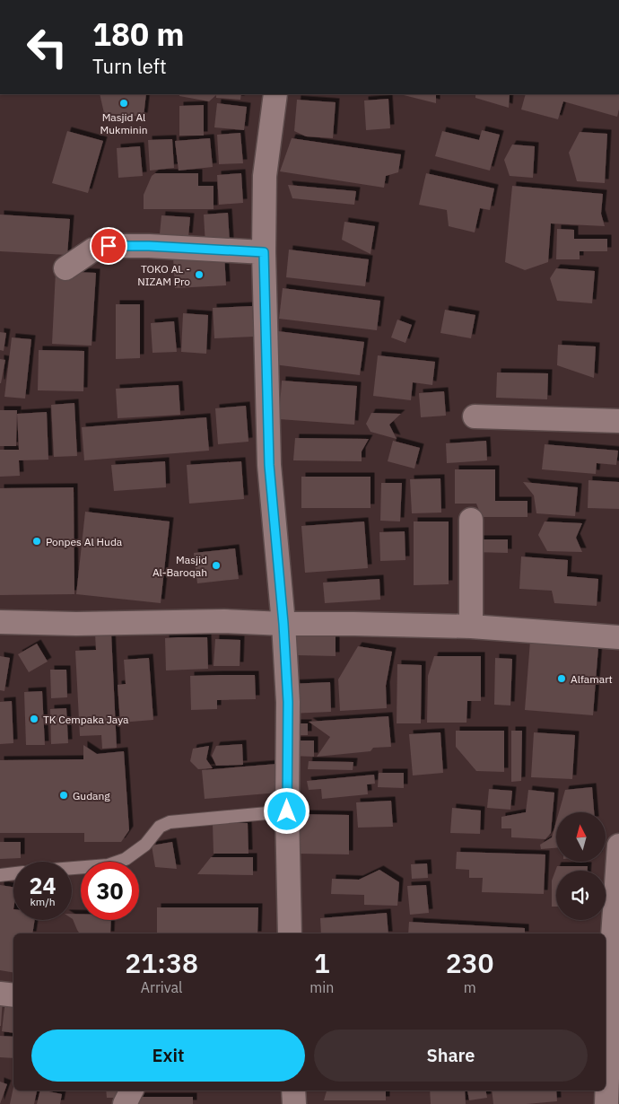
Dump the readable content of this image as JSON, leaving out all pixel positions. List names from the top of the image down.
{
  "places": [
    "Masjid Al Mukminin",
    "TOKO AL - NIZAM Pro",
    "Ponpes Al Huda",
    "Masjid Al-Baroqah",
    "Alfamart",
    "TK Cempaka Jaya",
    "Gudang"
  ],
  "north": "top",
  "page": {
    "turn": ["180 m", "Turn left"],
    "speed": "24 km/h",
    "limit": "30",
    "eta": [
      "21:38",
      "Arrival",
      "1",
      "min",
      "230",
      "m"
    ],
    "buttons": ["Exit", "Share"]
  }
}
